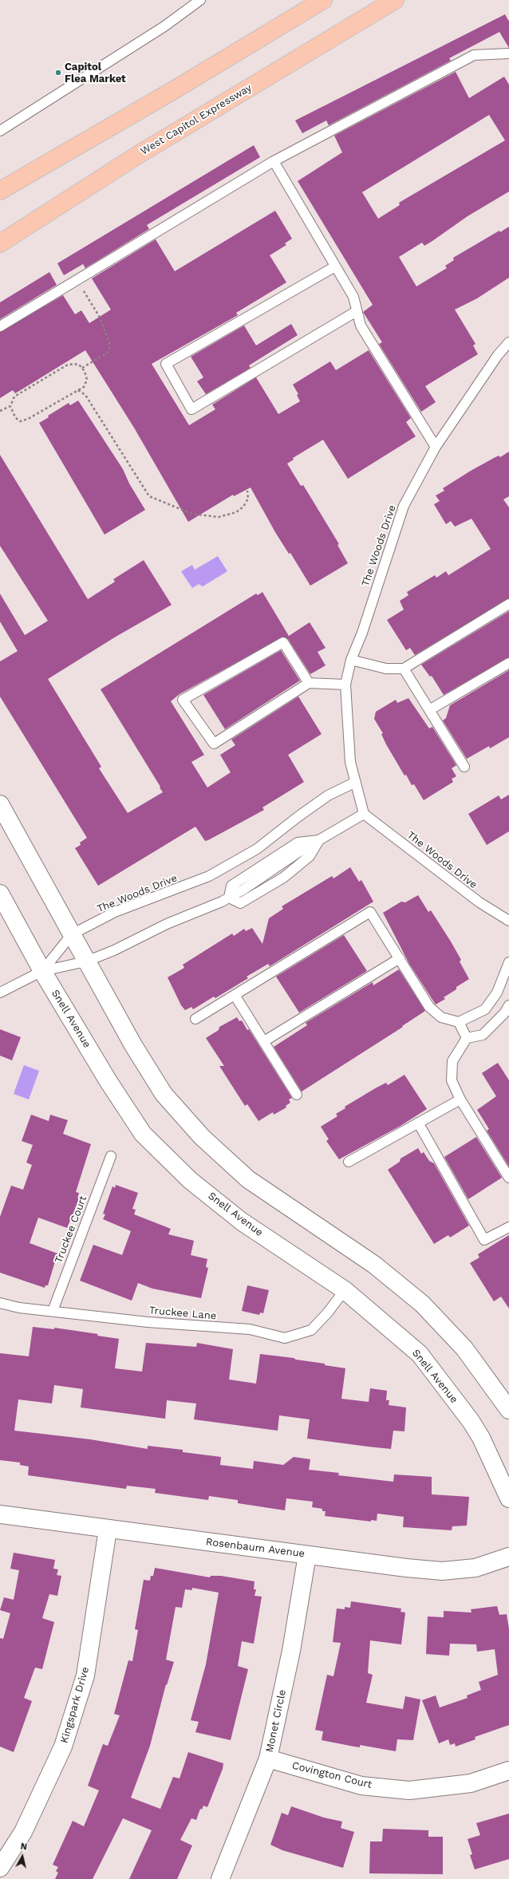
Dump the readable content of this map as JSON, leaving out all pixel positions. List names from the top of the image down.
{
  "streets": {
    "highway": ["West Capitol Expressway"],
    "main road": [
      "Snell Avenue",
      "Rosenbaum Avenue",
      "Kingspark Drive",
      "Monet Circle",
      "Covington Court"
    ],
    "lane": ["The Woods Drive", "Truckee Court", "Truckee Lane"]
  },
  "crossings": [
    ["The Woods Drive", "Snell Avenue"],
    ["Snell Avenue", "Truckee Lane"],
    ["Truckee Court", "Truckee Lane"],
    ["Rosenbaum Avenue", "Kingspark Drive"],
    ["Rosenbaum Avenue", "Monet Circle"],
    ["Monet Circle", "Covington Court"]
  ],
  "places": ["Capitol Flea Market"],
  "north": "top"
}
